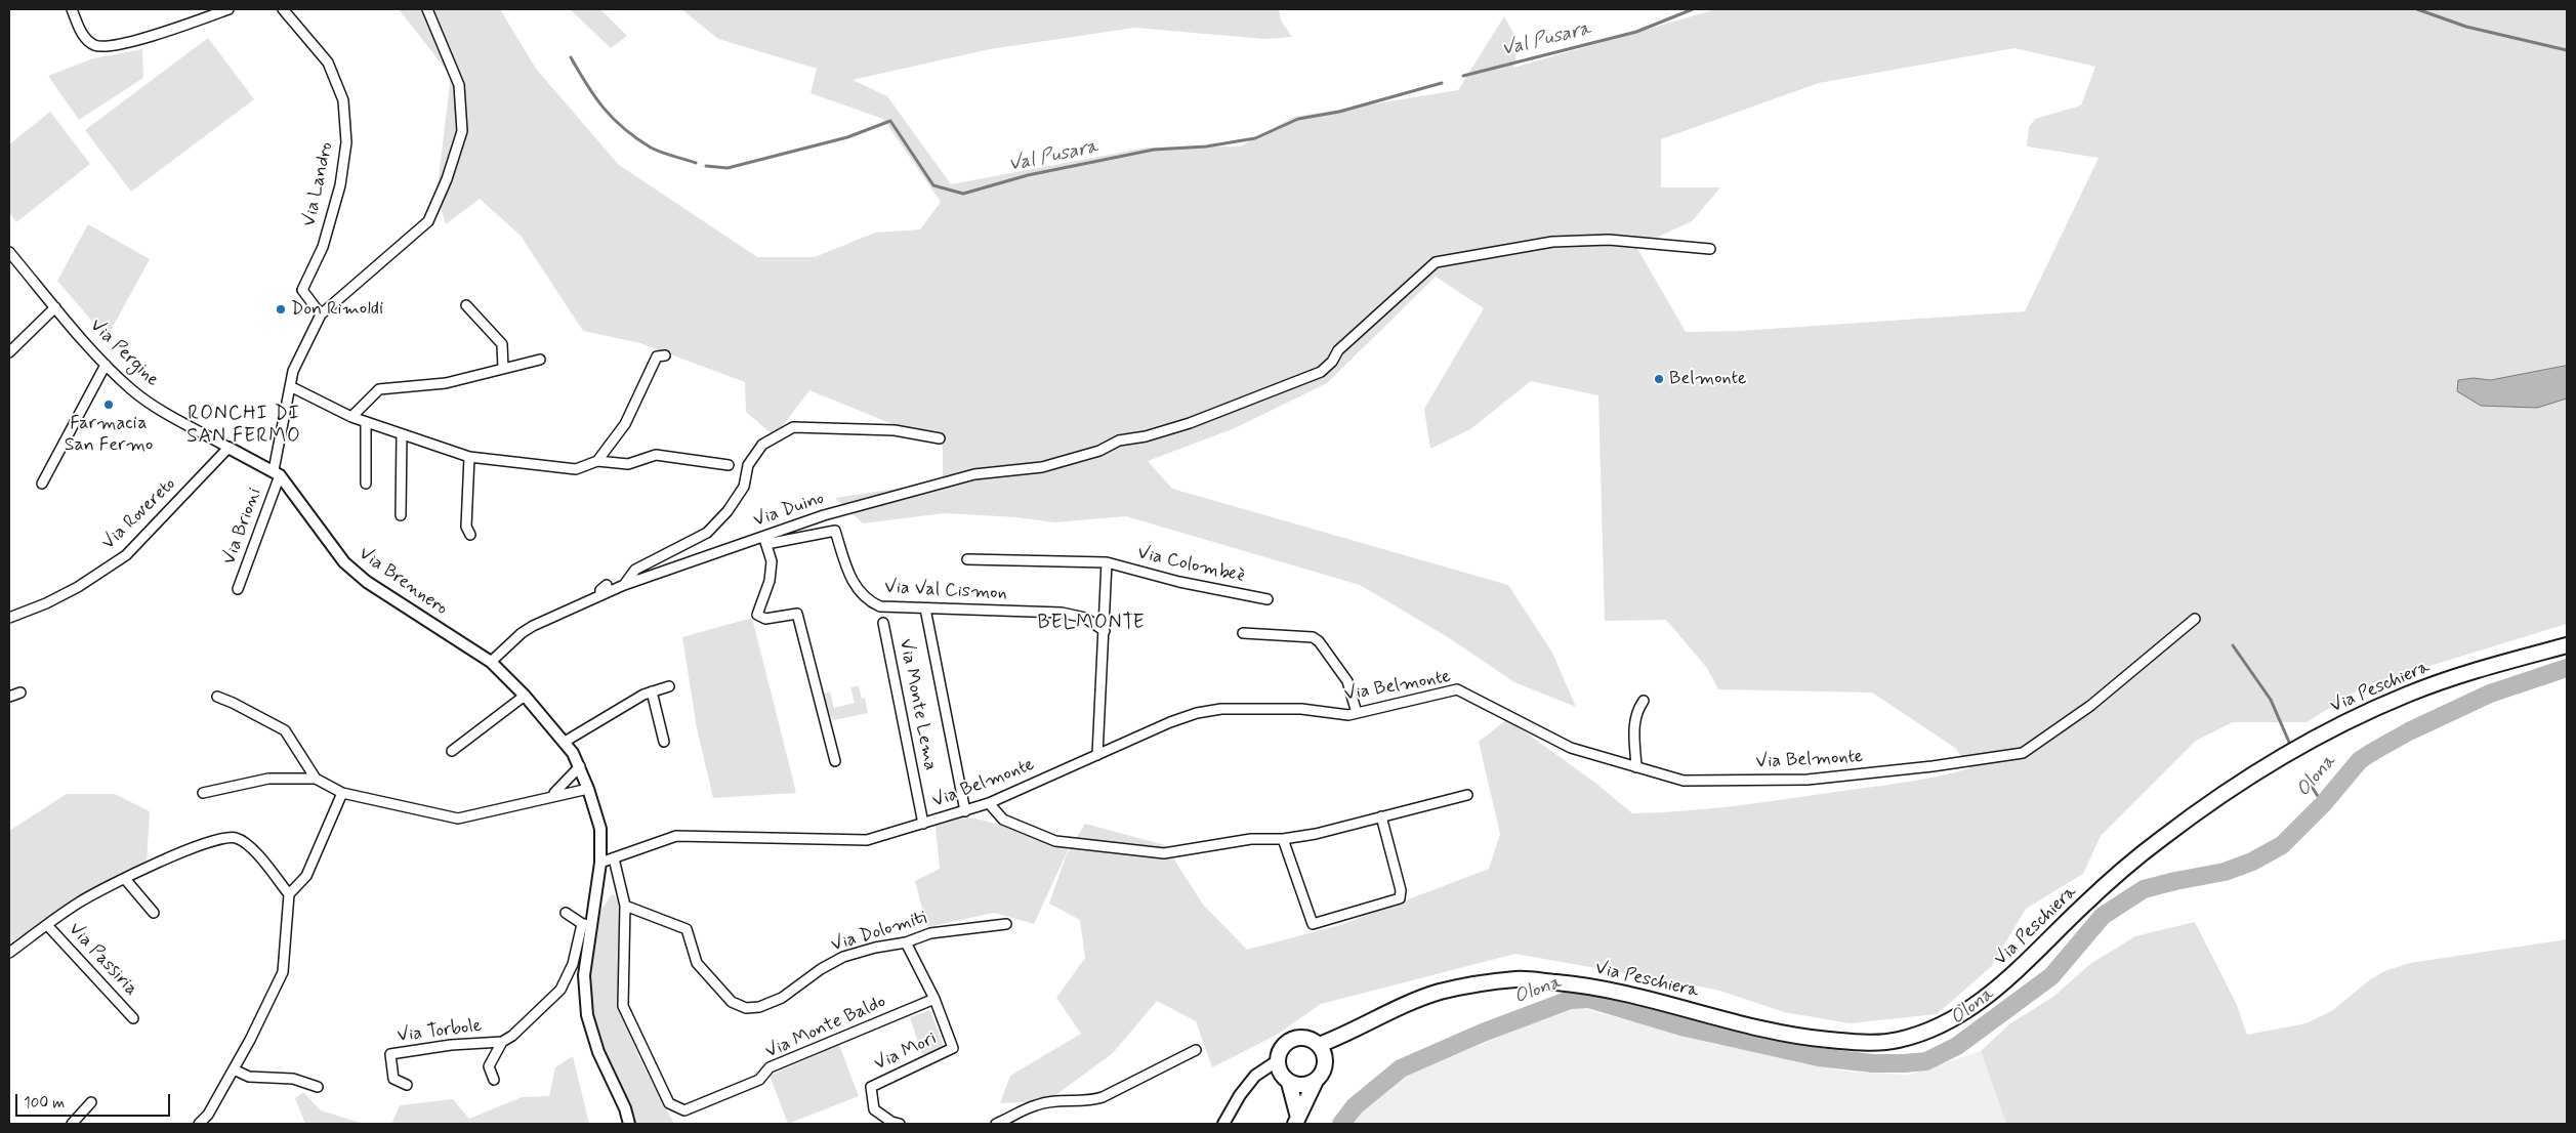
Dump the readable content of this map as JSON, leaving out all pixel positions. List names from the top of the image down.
{
  "streets": {
    "main road": ["Via Peschiera"],
    "street": [
      "Via Landro",
      "Via Pergine",
      "Via Duino",
      "Via Rovereto",
      "Via Brioni",
      "Via Colombeè",
      "Via Brennero",
      "Via Val Cismon",
      "Via Belmonte",
      "Via Monte Lema",
      "Via Dolomiti",
      "Via Passiria",
      "Via Monte Baldo",
      "Via Torbole",
      "Via Mori"
    ]
  },
  "crossings": [
    ["Via Landro", "Via Brioni"],
    ["Via Pergine", "Via Rovereto"],
    ["Via Pergine", "Via Brennero"],
    ["Via Duino", "Via Brennero"],
    ["Via Duino", "Via Val Cismon"],
    ["Via Rovereto", "Via Brennero"],
    ["Via Brioni", "Via Brennero"],
    ["Via Brennero", "Via Belmonte"],
    ["Via Brennero", "Via Torbole"],
    ["Via Belmonte", "Via Monte Lema"],
    ["Via Dolomiti", "Via Monte Baldo"],
    ["Via Dolomiti", "Via Mori"],
    ["Via Monte Baldo", "Via Mori"]
  ],
  "districts": ["RONCHI DI SAN FERMO", "BELMONTE"],
  "water": ["Val Pusara", "Olona"],
  "places": ["Don Rimoldi", "Belmonte", "Farmacia San Fermo"],
  "scale_bar": "100 m"
}
